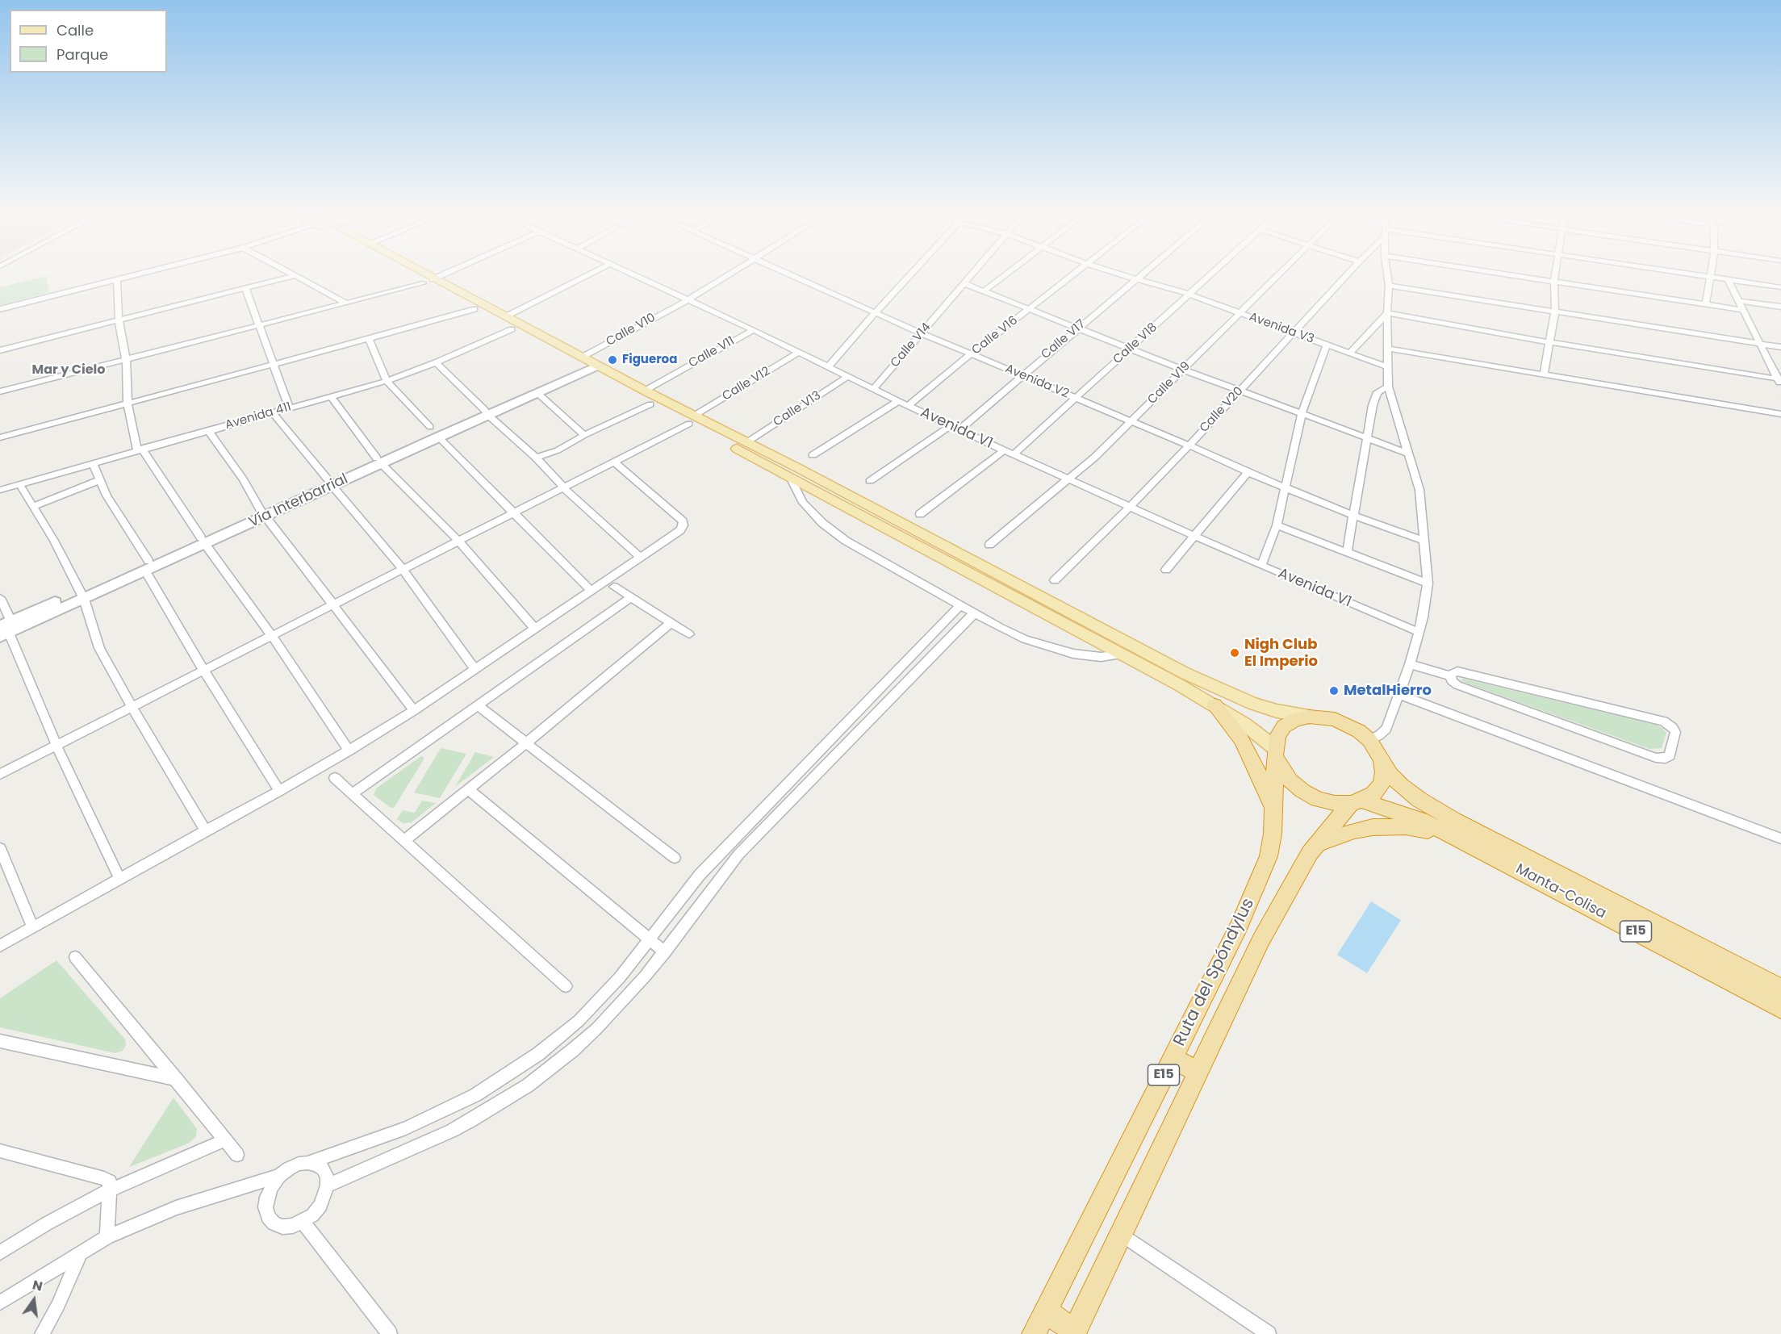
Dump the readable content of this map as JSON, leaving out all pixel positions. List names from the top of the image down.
{
  "streets": {
    "highway": ["Manta-Colisa", "E15", "Ruta del Spóndylus"],
    "main road": ["Vía Interbarrial"],
    "street": [
      "Avenida V3",
      "Calle V10",
      "Calle V16",
      "Calle V17",
      "Calle V18",
      "Calle V14",
      "Calle V11",
      "Avenida V2",
      "Calle V19",
      "Calle V12",
      "Calle V13",
      "Calle V20",
      "Avenida 411",
      "Avenida V1"
    ]
  },
  "crossings": [
    ["Avenida V3", "Calle V17"],
    ["Avenida V3", "Calle V18"],
    ["Avenida V3", "Calle V19"],
    ["Avenida V3", "Calle V20"],
    ["Calle V10", "Avenida V1"],
    ["Calle V10", "Vía Interbarrial"],
    ["Calle V16", "Avenida V2"],
    ["Calle V16", "Avenida V1"],
    ["Calle V17", "Avenida V2"],
    ["Calle V17", "Avenida V1"],
    ["Calle V18", "Avenida V2"],
    ["Calle V18", "Avenida V1"],
    ["Calle V14", "Avenida V2"],
    ["Calle V14", "Avenida V1"],
    ["Calle V11", "Avenida V1"],
    ["Avenida V2", "Calle V19"],
    ["Avenida V2", "Calle V20"],
    ["Calle V19", "Avenida V1"],
    ["Calle V12", "Avenida V1"],
    ["Calle V13", "Avenida V1"],
    ["Calle V20", "Avenida V1"],
    ["Manta-Colisa", "E15"],
    ["Manta-Colisa", "Ruta del Spóndylus"],
    ["E15", "Ruta del Spóndylus"]
  ],
  "districts": ["Mar y Cielo"],
  "places": ["Figueroa", "Nigh Club El Imperio", "MetalHierro"],
  "legend": ["Calle", "Parque"],
  "north": "top"
}
